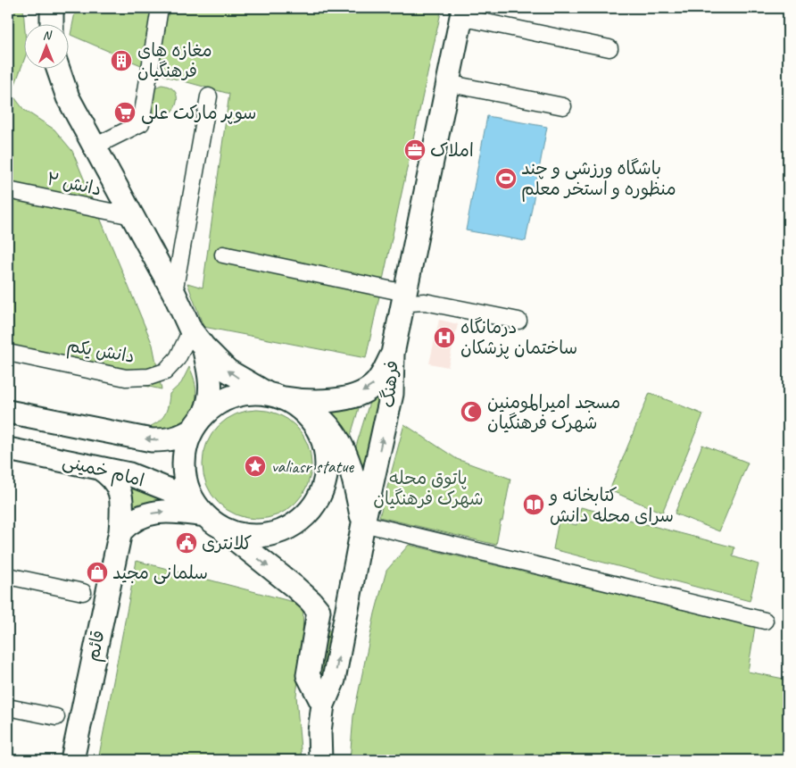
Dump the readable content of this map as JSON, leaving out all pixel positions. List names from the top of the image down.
{
  "streets": {
    "street": [
      "دانش ۲",
      "دانش یکم",
      "فرهنگ",
      "امام خمینی",
      "قائم"
    ]
  },
  "crossings": [
    ["امام خمینی", "قائم"]
  ],
  "parks": ["پاتوق محله شهرک فرهنگیان"],
  "places": {
    "building": ["مغازه های فرهنگیان"],
    "supermarket": ["سوپر مارکت علی"],
    "office": ["املاک"],
    "sports": ["باشگاه ورزشی و چند منظوره و استخر معلم"],
    "hospital": ["درمانگاه ساختمان پزشکان"],
    "mosque": ["مسجد امیرالمومنین شهرک فرهنگیان"],
    "place": ["valiasr statue"],
    "library": ["کتابخانه و سرای محله دانش"],
    "public building": ["کلانتری"],
    "shop": ["سلمانی مجید"]
  },
  "north": "top"
}
